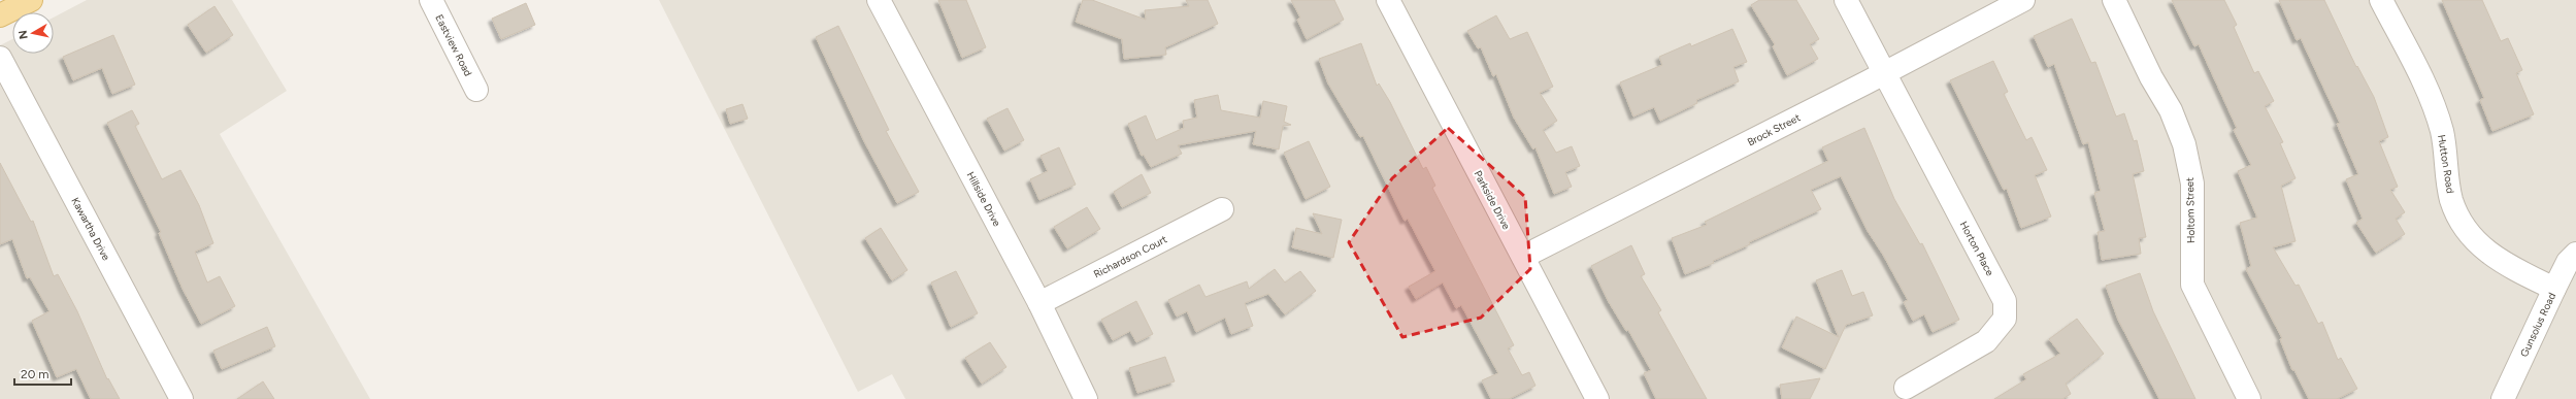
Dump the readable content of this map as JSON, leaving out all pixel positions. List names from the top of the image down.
{
  "streets": {
    "street": [
      "Eastview Road",
      "Brock Street",
      "Hutton Road",
      "Hillside Drive",
      "Parkside Drive",
      "Holtom Street",
      "Kawartha Drive",
      "Horton Place",
      "Richardson Court",
      "Gunsolus Road"
    ]
  },
  "crossings": [
    ["Brock Street", "Parkside Drive"],
    ["Brock Street", "Horton Place"],
    ["Hutton Road", "Gunsolus Road"],
    ["Hillside Drive", "Richardson Court"]
  ],
  "scale_bar": "20 m",
  "north": "left"
}
